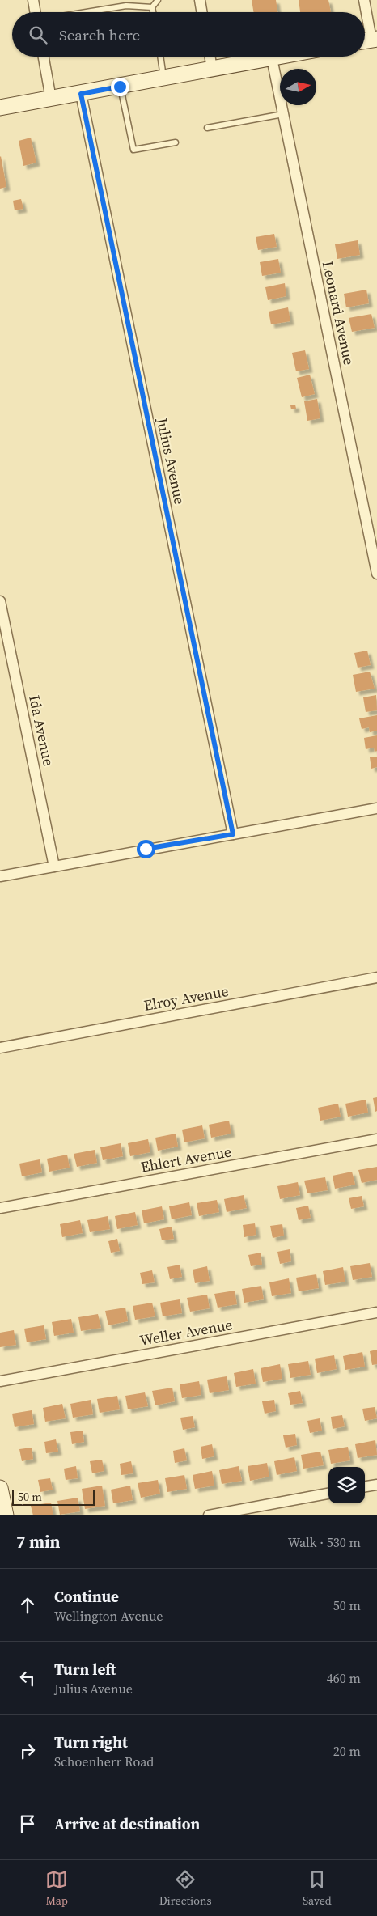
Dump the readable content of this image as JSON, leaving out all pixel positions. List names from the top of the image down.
{
  "streets": {
    "street": [
      "Leonard Avenue",
      "Julius Avenue",
      "Ida Avenue",
      "Elroy Avenue",
      "Ehlert Avenue",
      "Weller Avenue"
    ]
  },
  "scale_bar": "50 m",
  "north": "right",
  "page": {
    "search": "Search here",
    "scale": "50 m",
    "heading": ["7 min", "Walk · 530 m"],
    "list": [
      ["Continue", "Wellington Avenue", "50 m"],
      ["Turn left", "Julius Avenue", "460 m"],
      ["Turn right", "Schoenherr Road", "20 m"],
      "Arrive at destination"
    ],
    "nav": ["Map", "Directions", "Saved"]
  }
}
